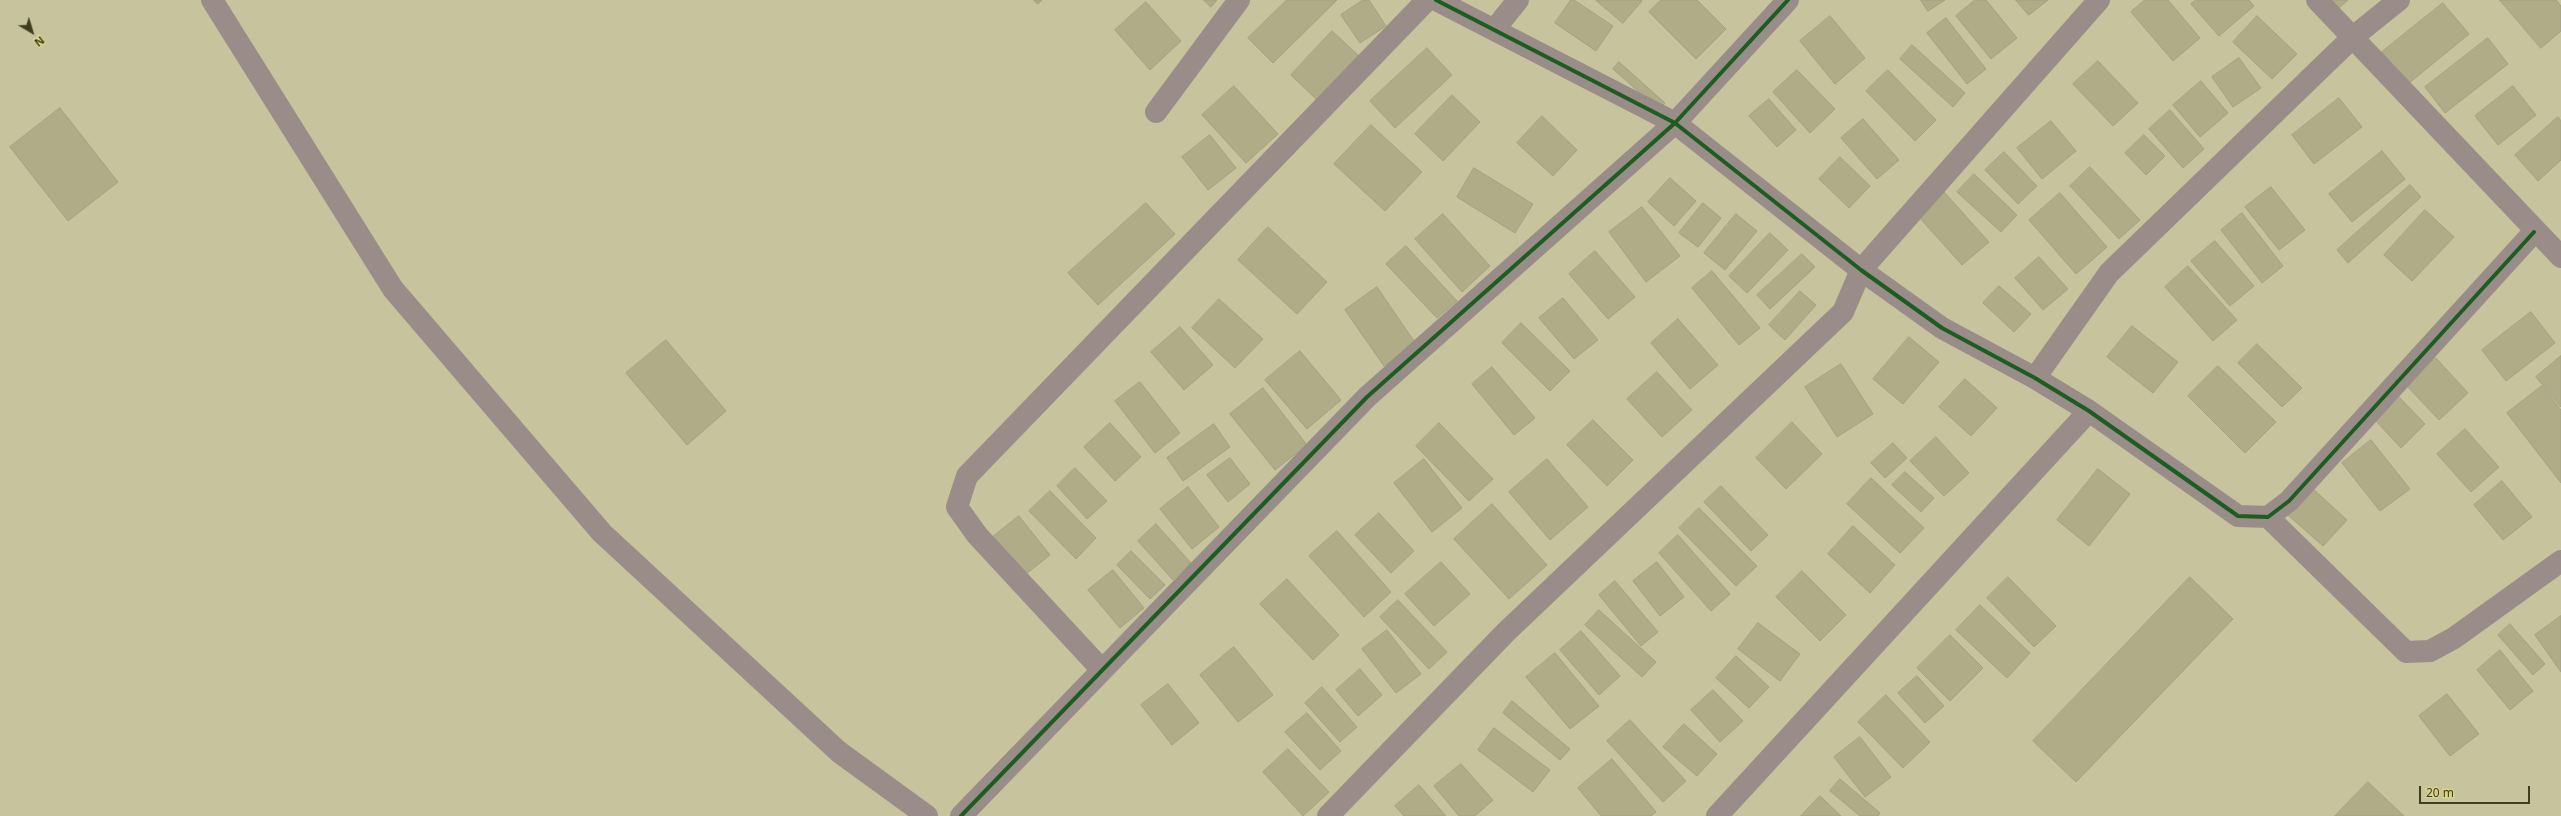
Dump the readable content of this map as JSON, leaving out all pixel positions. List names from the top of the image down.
{
  "scale_bar": "20 m",
  "north": "bottom right"
}
